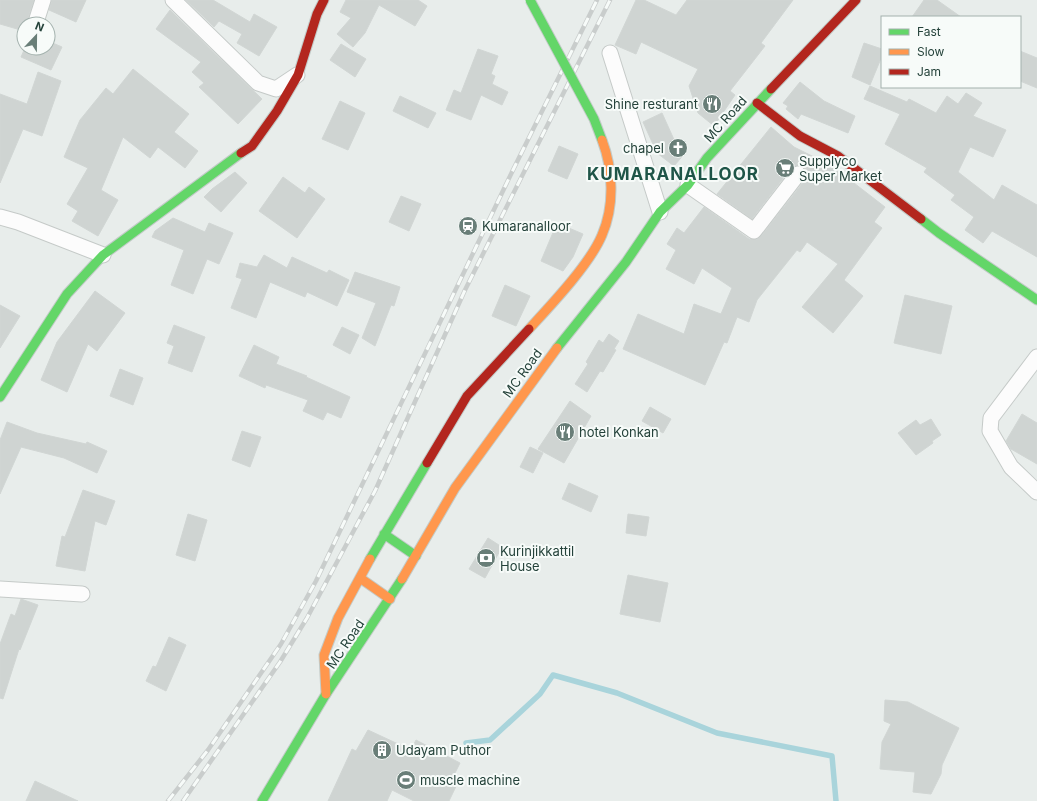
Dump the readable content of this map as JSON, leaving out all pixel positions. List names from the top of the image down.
{
  "streets": {
    "main road": ["MC Road"]
  },
  "districts": ["KUMARANALLOOR"],
  "places": {
    "restaurant": ["Shine resturant", "hotel Konkan"],
    "church": ["chapel"],
    "supermarket": ["Supplyco Super Market"],
    "station": ["Kumaranalloor"],
    "bank": ["Kurinjikkattil House"],
    "building": ["Udayam Puthor"],
    "sports": ["muscle machine"]
  },
  "legend": ["Fast", "Slow", "Jam"],
  "north": "top"
}
